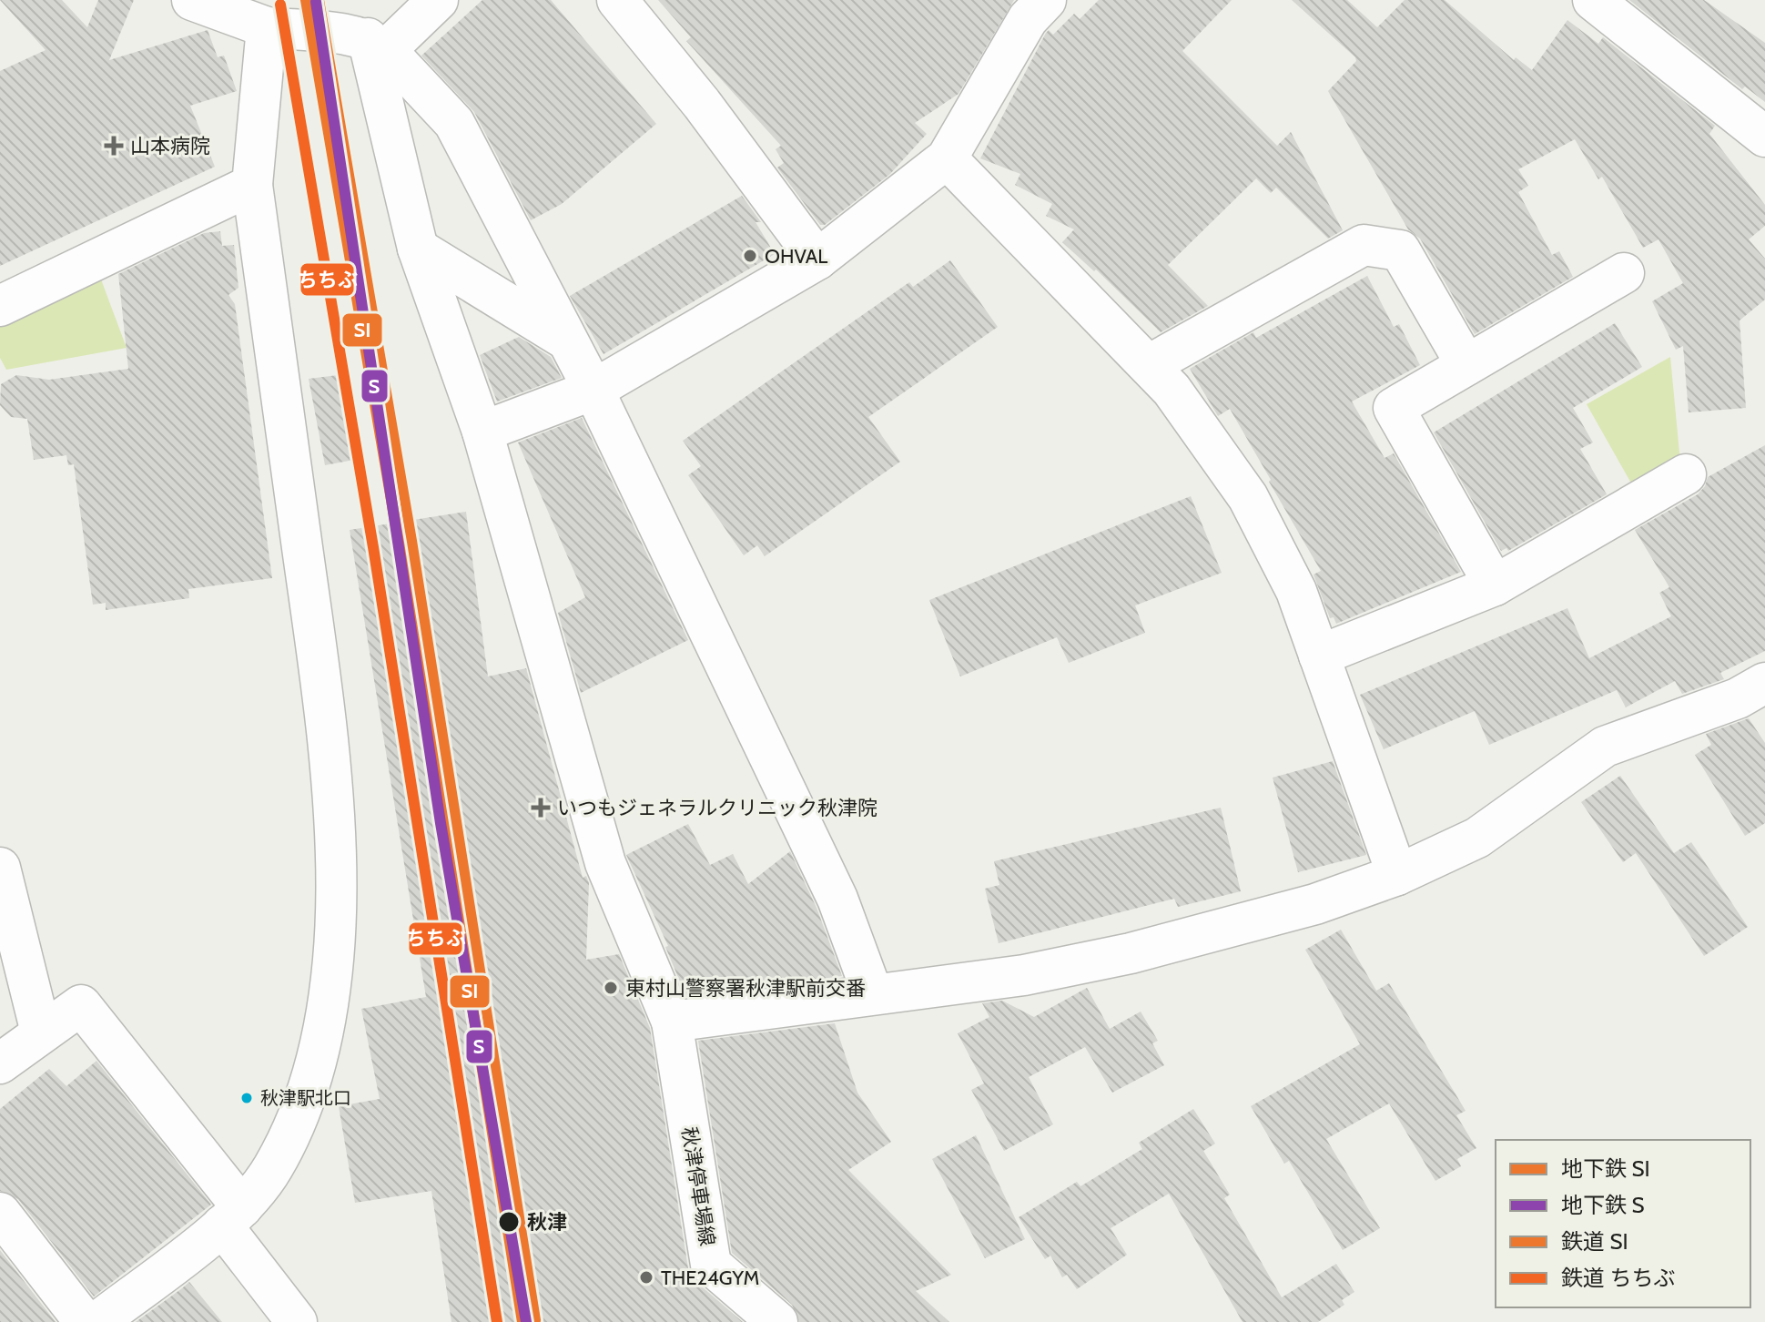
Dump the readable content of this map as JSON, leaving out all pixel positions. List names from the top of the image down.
{
  "streets": {
    "street": ["秋津停車場線"]
  },
  "places": {
    "health": ["山本病院", "いつもジェネラルクリニック秋津院"],
    "other": [
      "OHVAL",
      "東村山警察署秋津駅前交番",
      "秋津駅北口",
      "秋津",
      "THE24GYM"
    ]
  },
  "lines": [
    "metro line SI",
    "rail line SI",
    "metro line S",
    "rail line ちちぶ"
  ],
  "legend": [
    "地下鉄 SI",
    "地下鉄 S",
    "鉄道 SI",
    "鉄道 ちちぶ"
  ]
}
